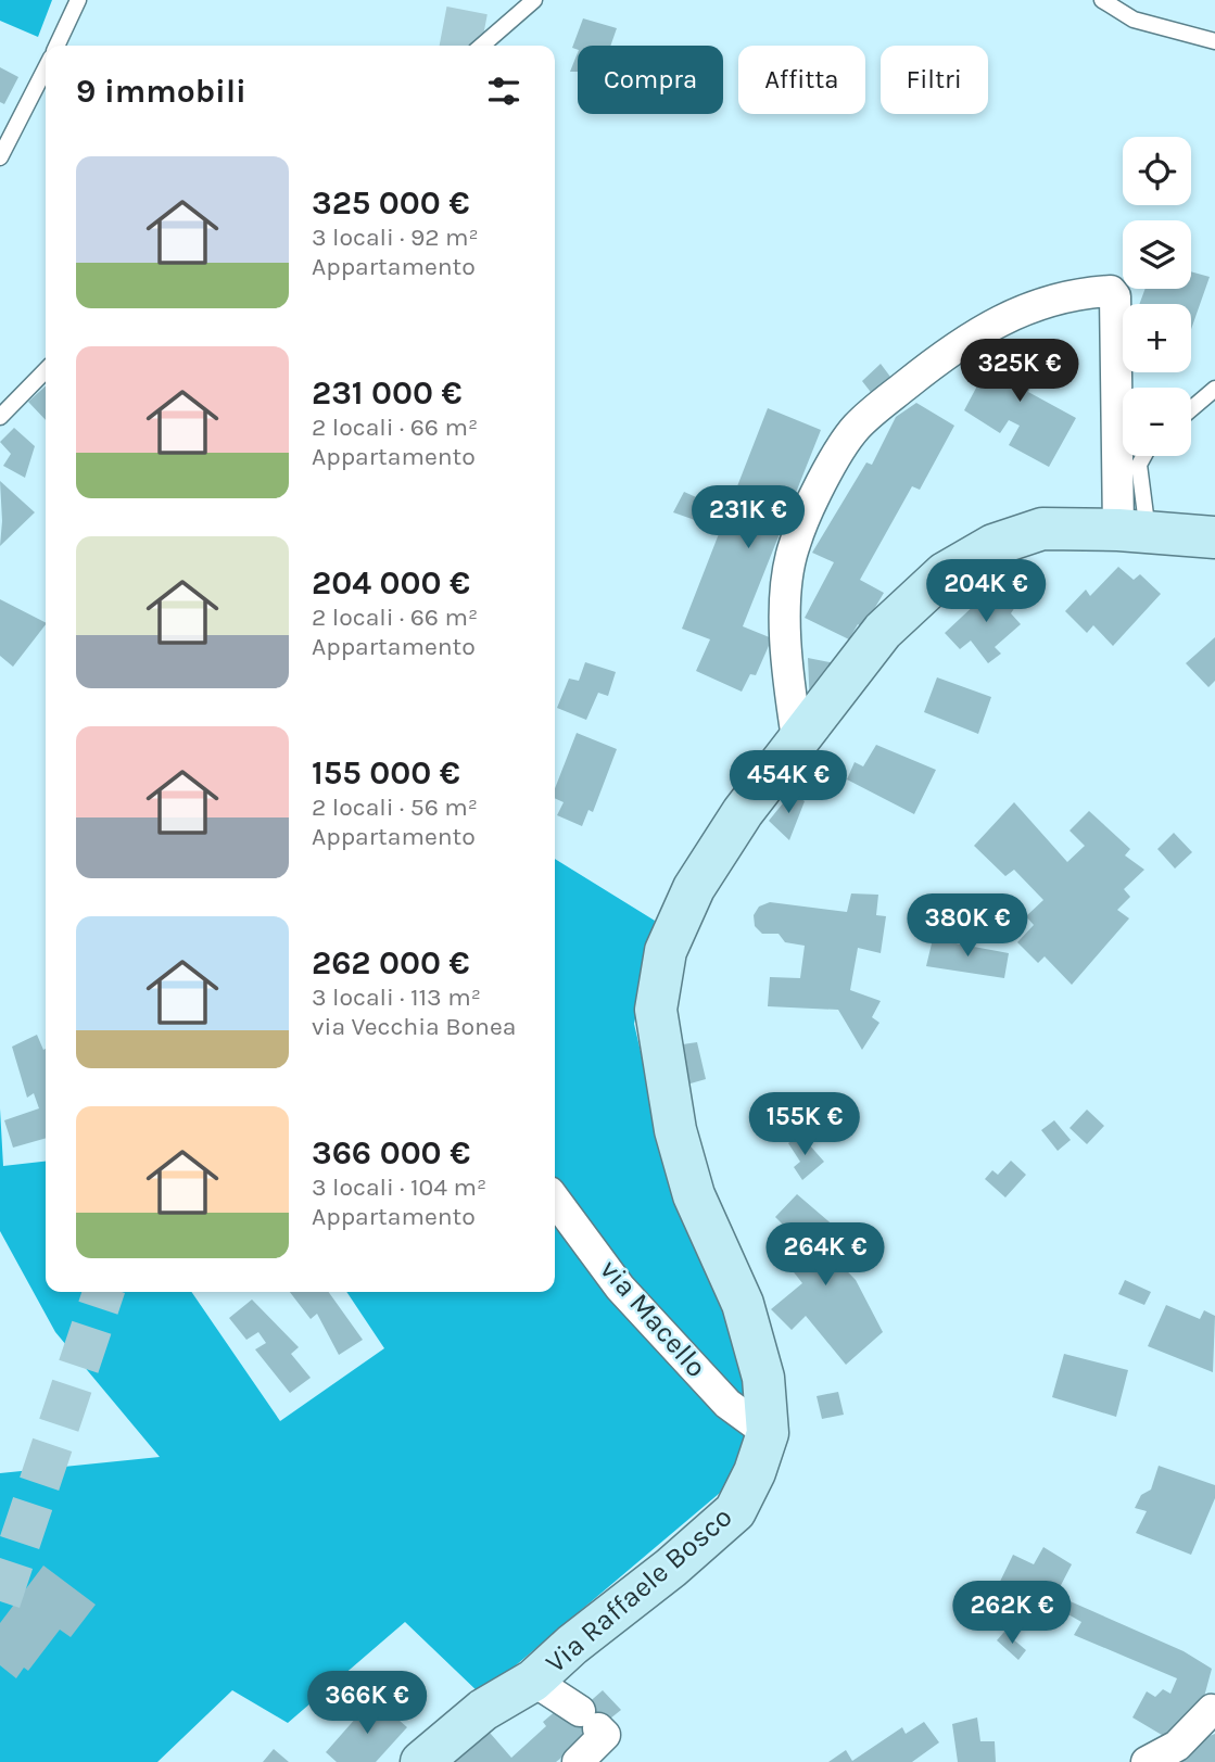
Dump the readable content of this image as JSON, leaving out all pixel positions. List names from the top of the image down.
{
  "streets": {
    "street": ["via Macello", "Via Raffaele Bosco"]
  },
  "crossings": [
    ["via Macello", "Via Raffaele Bosco"]
  ],
  "page": {
    "chip": ["Compra", "Affitta", "Filtri"],
    "heading": "9 immobili",
    "map_buttons": ["+", "−"],
    "list": [
      {
        "name": "325 000 €",
        "note": "3 locali · 92 m² · Appartamento"
      },
      {
        "name": "231 000 €",
        "note": "2 locali · 66 m² · Appartamento"
      },
      {
        "name": "204 000 €",
        "note": "2 locali · 66 m² · Appartamento"
      },
      {
        "name": "155 000 €",
        "note": "2 locali · 56 m² · Appartamento"
      },
      {
        "name": "262 000 €",
        "note": "3 locali · 113 m² · via Vecchia Bonea"
      },
      {
        "name": "366 000 €",
        "note": "3 locali · 104 m² · Appartamento"
      }
    ],
    "price": [
      "325K €",
      "231K €",
      "204K €",
      "454K €",
      "380K €",
      "155K €",
      "264K €",
      "262K €",
      "366K €"
    ]
  }
}
